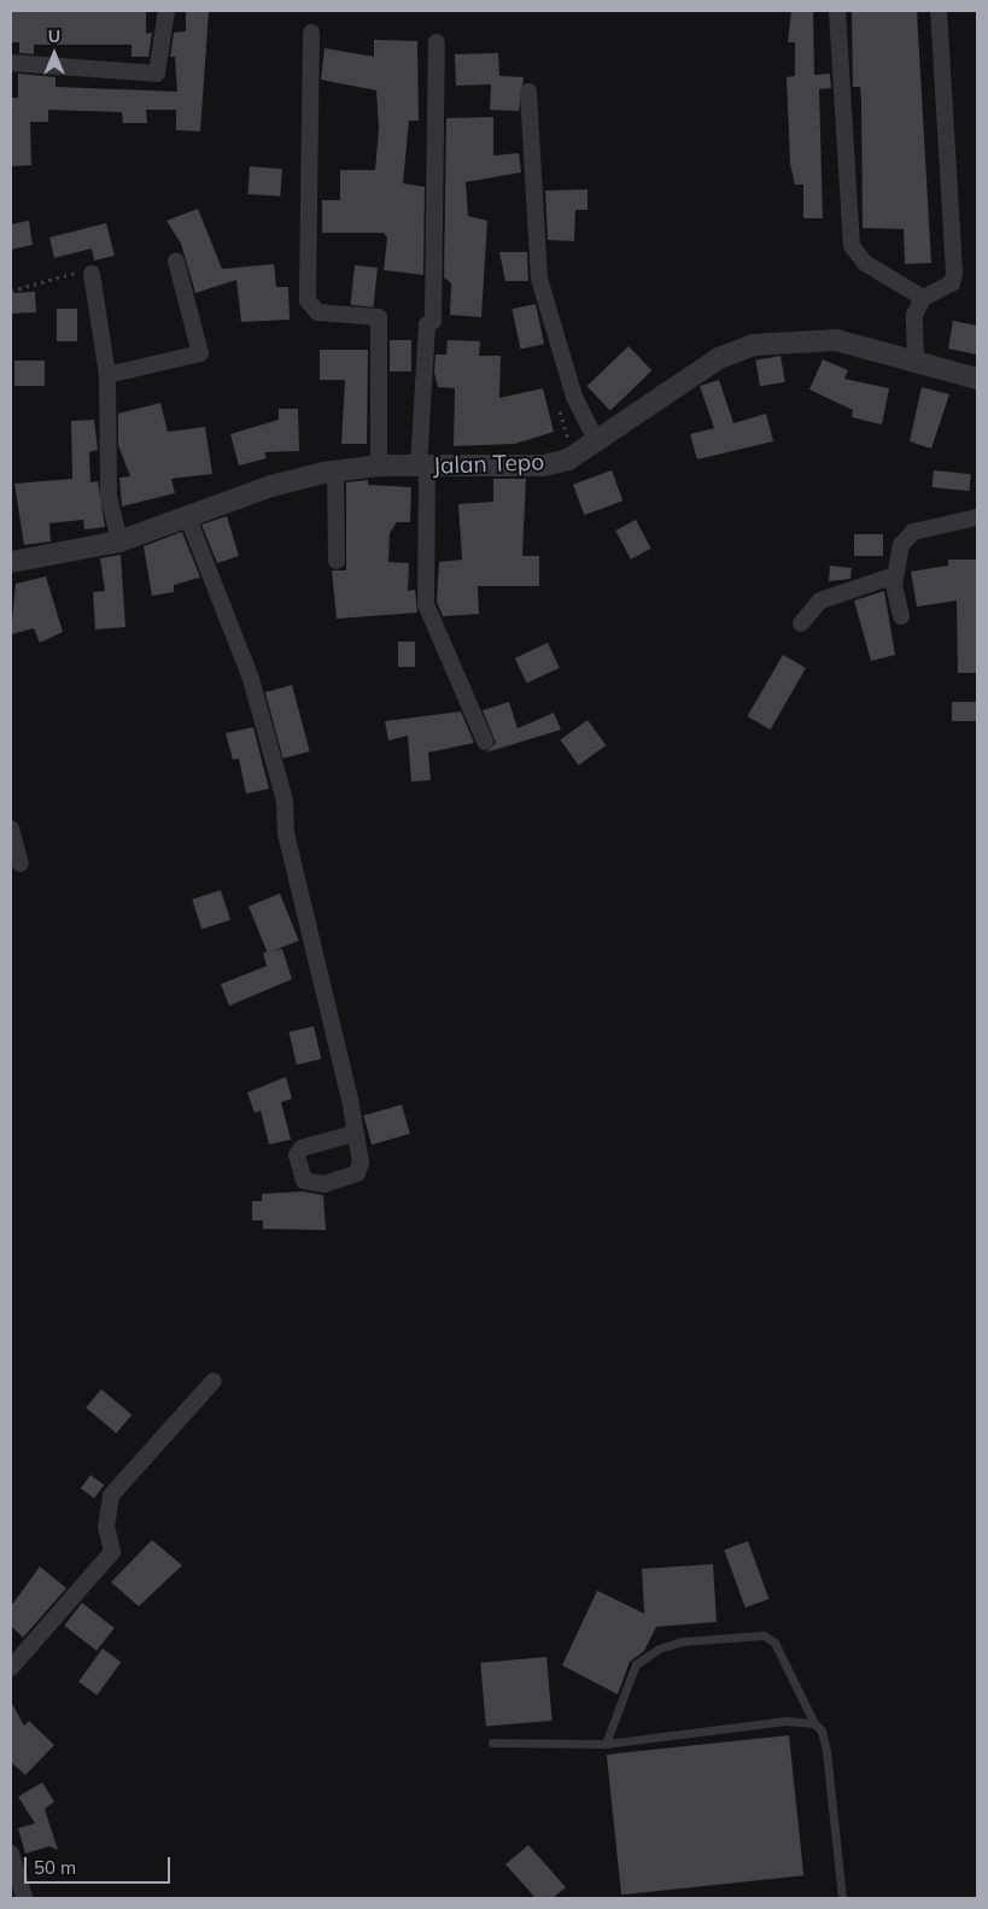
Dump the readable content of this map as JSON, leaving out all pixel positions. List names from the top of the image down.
{
  "streets": {
    "street": ["Jalan Tepo"]
  },
  "scale_bar": "50 m",
  "north": "top"
}
